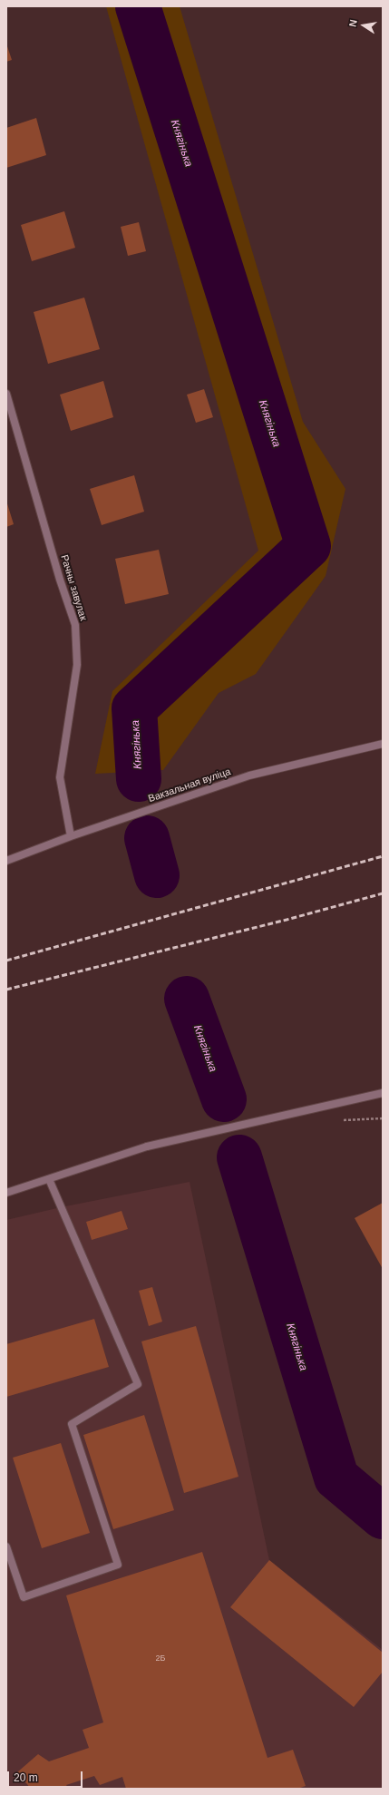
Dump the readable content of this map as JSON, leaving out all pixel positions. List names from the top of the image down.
{
  "streets": {
    "street": ["Рачны завулак", "Вакзальная вуліца"]
  },
  "crossings": [
    ["Рачны завулак", "Вакзальная вуліца"]
  ],
  "water": ["Княгінька"],
  "house_numbers": ["2Б"],
  "scale_bar": "20 m",
  "north": "left"
}
